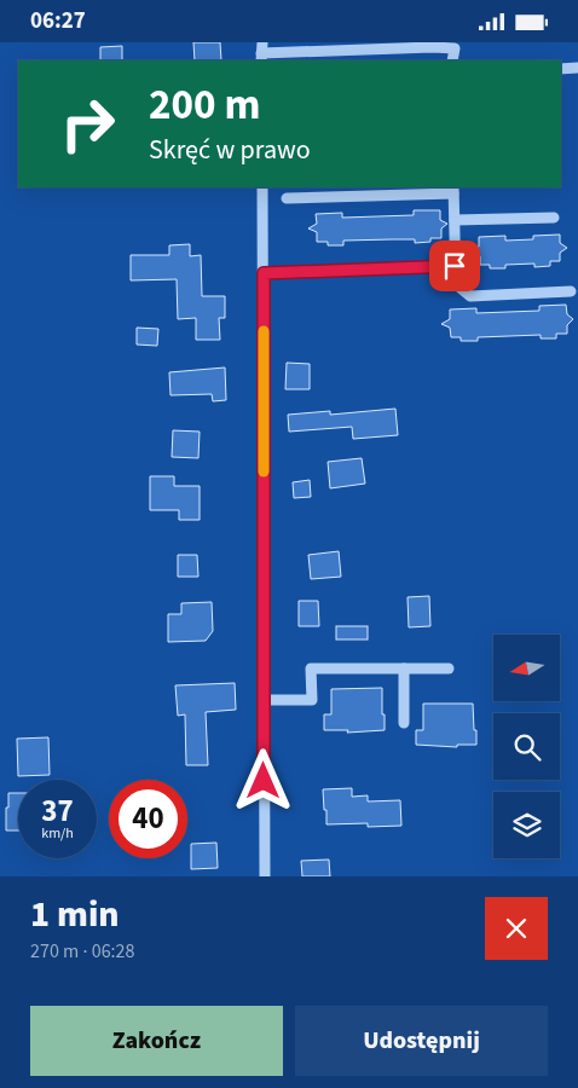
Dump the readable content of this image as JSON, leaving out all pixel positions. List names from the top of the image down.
{
  "north": "left",
  "page": {
    "status": "06:27",
    "turn": ["200 m", "Skręć w prawo"],
    "speed": "37 km/h",
    "limit": "40",
    "heading": ["1 min", "270 m · 06:28"],
    "buttons": ["Zakończ", "Udostępnij"]
  }
}
